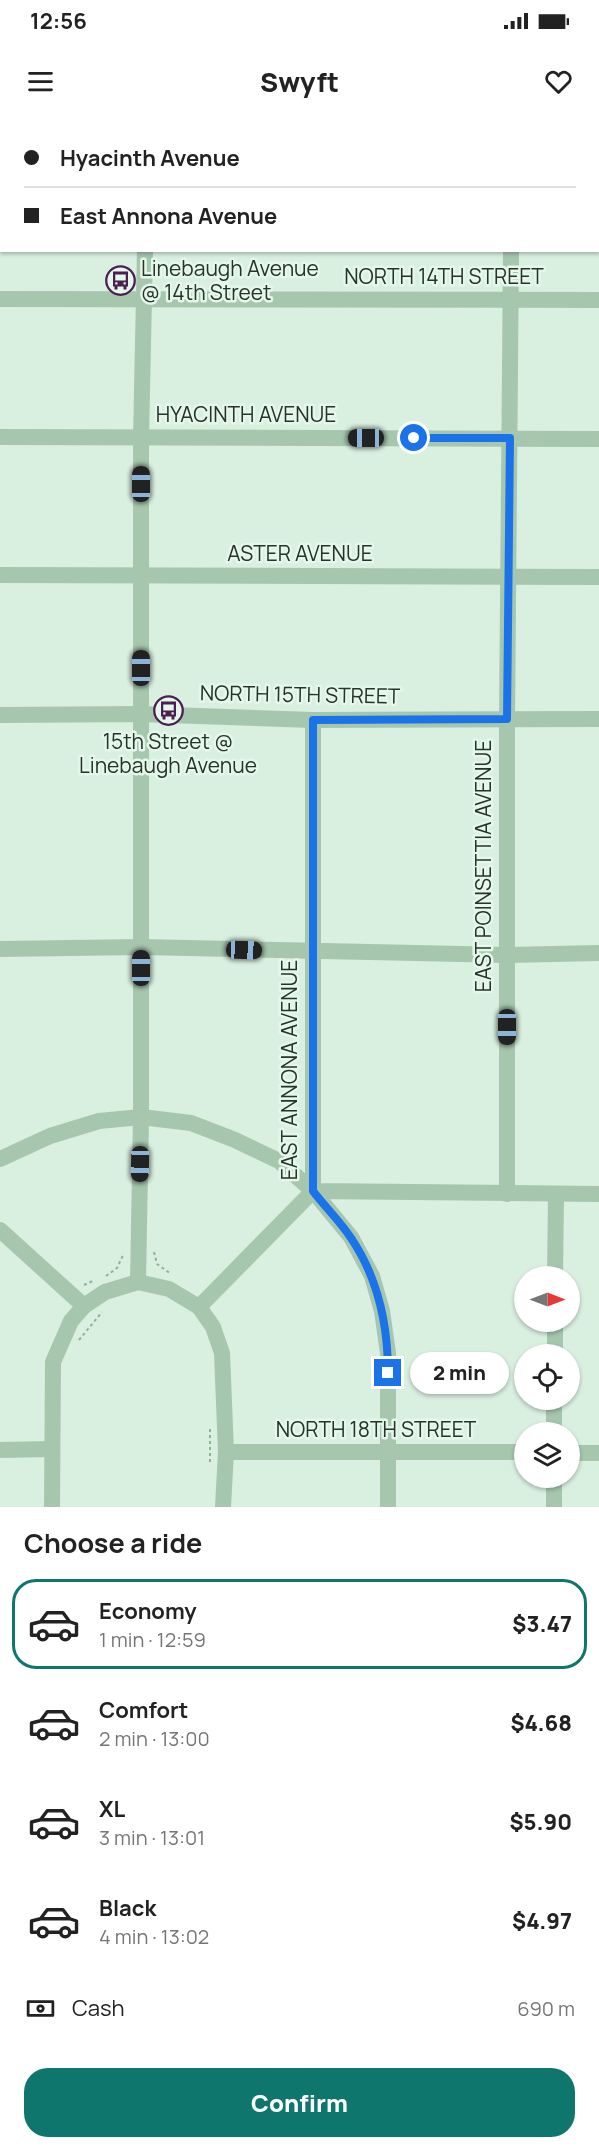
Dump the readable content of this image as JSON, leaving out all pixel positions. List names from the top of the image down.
{
  "streets": {
    "street": [
      "NORTH 14TH STREET",
      "HYACINTH AVENUE",
      "ASTER AVENUE",
      "NORTH 15TH STREET",
      "EAST POINSETTIA AVENUE",
      "EAST ANNONA AVENUE",
      "NORTH 18TH STREET"
    ]
  },
  "crossings": [
    ["NORTH 14TH STREET", "EAST POINSETTIA AVENUE"],
    ["HYACINTH AVENUE", "EAST POINSETTIA AVENUE"],
    ["ASTER AVENUE", "EAST POINSETTIA AVENUE"],
    ["NORTH 15TH STREET", "EAST POINSETTIA AVENUE"],
    ["NORTH 15TH STREET", "EAST ANNONA AVENUE"],
    ["EAST ANNONA AVENUE", "NORTH 18TH STREET"]
  ],
  "places": {
    "bus stop": ["Linebaugh Avenue @ 14th Street", "15th Street @ Linebaugh Avenue"]
  },
  "north": "right",
  "page": {
    "status": "12:56",
    "header": "Swyft",
    "banner": ["Hyacinth Avenue", "East Annona Avenue"],
    "bubble": "2 min",
    "heading": "Choose a ride",
    "list": [
      {
        "name": "Economy",
        "note": "1 min · 12:59",
        "value": "$3.47"
      },
      {
        "name": "Comfort",
        "note": "2 min · 13:00",
        "value": "$4.68"
      },
      {
        "name": "XL",
        "note": "3 min · 13:01",
        "value": "$5.90"
      },
      {
        "name": "Black",
        "note": "4 min · 13:02",
        "value": "$4.97"
      }
    ],
    "pay": ["Cash", "690 m"],
    "buttons": "Confirm"
  }
}
